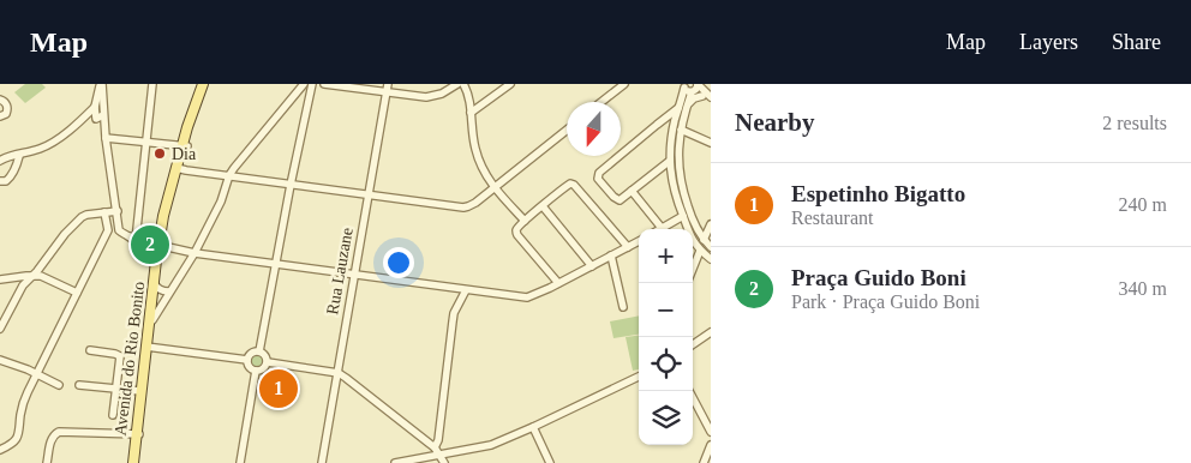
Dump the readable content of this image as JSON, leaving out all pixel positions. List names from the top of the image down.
{
  "streets": {
    "main road": ["Avenida do Rio Bonito"],
    "street": ["Rua Lauzane"]
  },
  "places": ["Dia"],
  "north": "bottom",
  "page": {
    "header": "Map",
    "nav": ["Map", "Layers", "Share"],
    "heading": ["Nearby", "2 results"],
    "list": [
      {
        "mark": "1",
        "name": "Espetinho Bigatto",
        "note": "Restaurant",
        "value": "240 m"
      },
      {
        "mark": "2",
        "name": "Praça Guido Boni",
        "note": "Park · Praça Guido Boni",
        "value": "340 m"
      }
    ],
    "pins": ["2", "1"],
    "map_buttons": ["+", "−"]
  }
}
